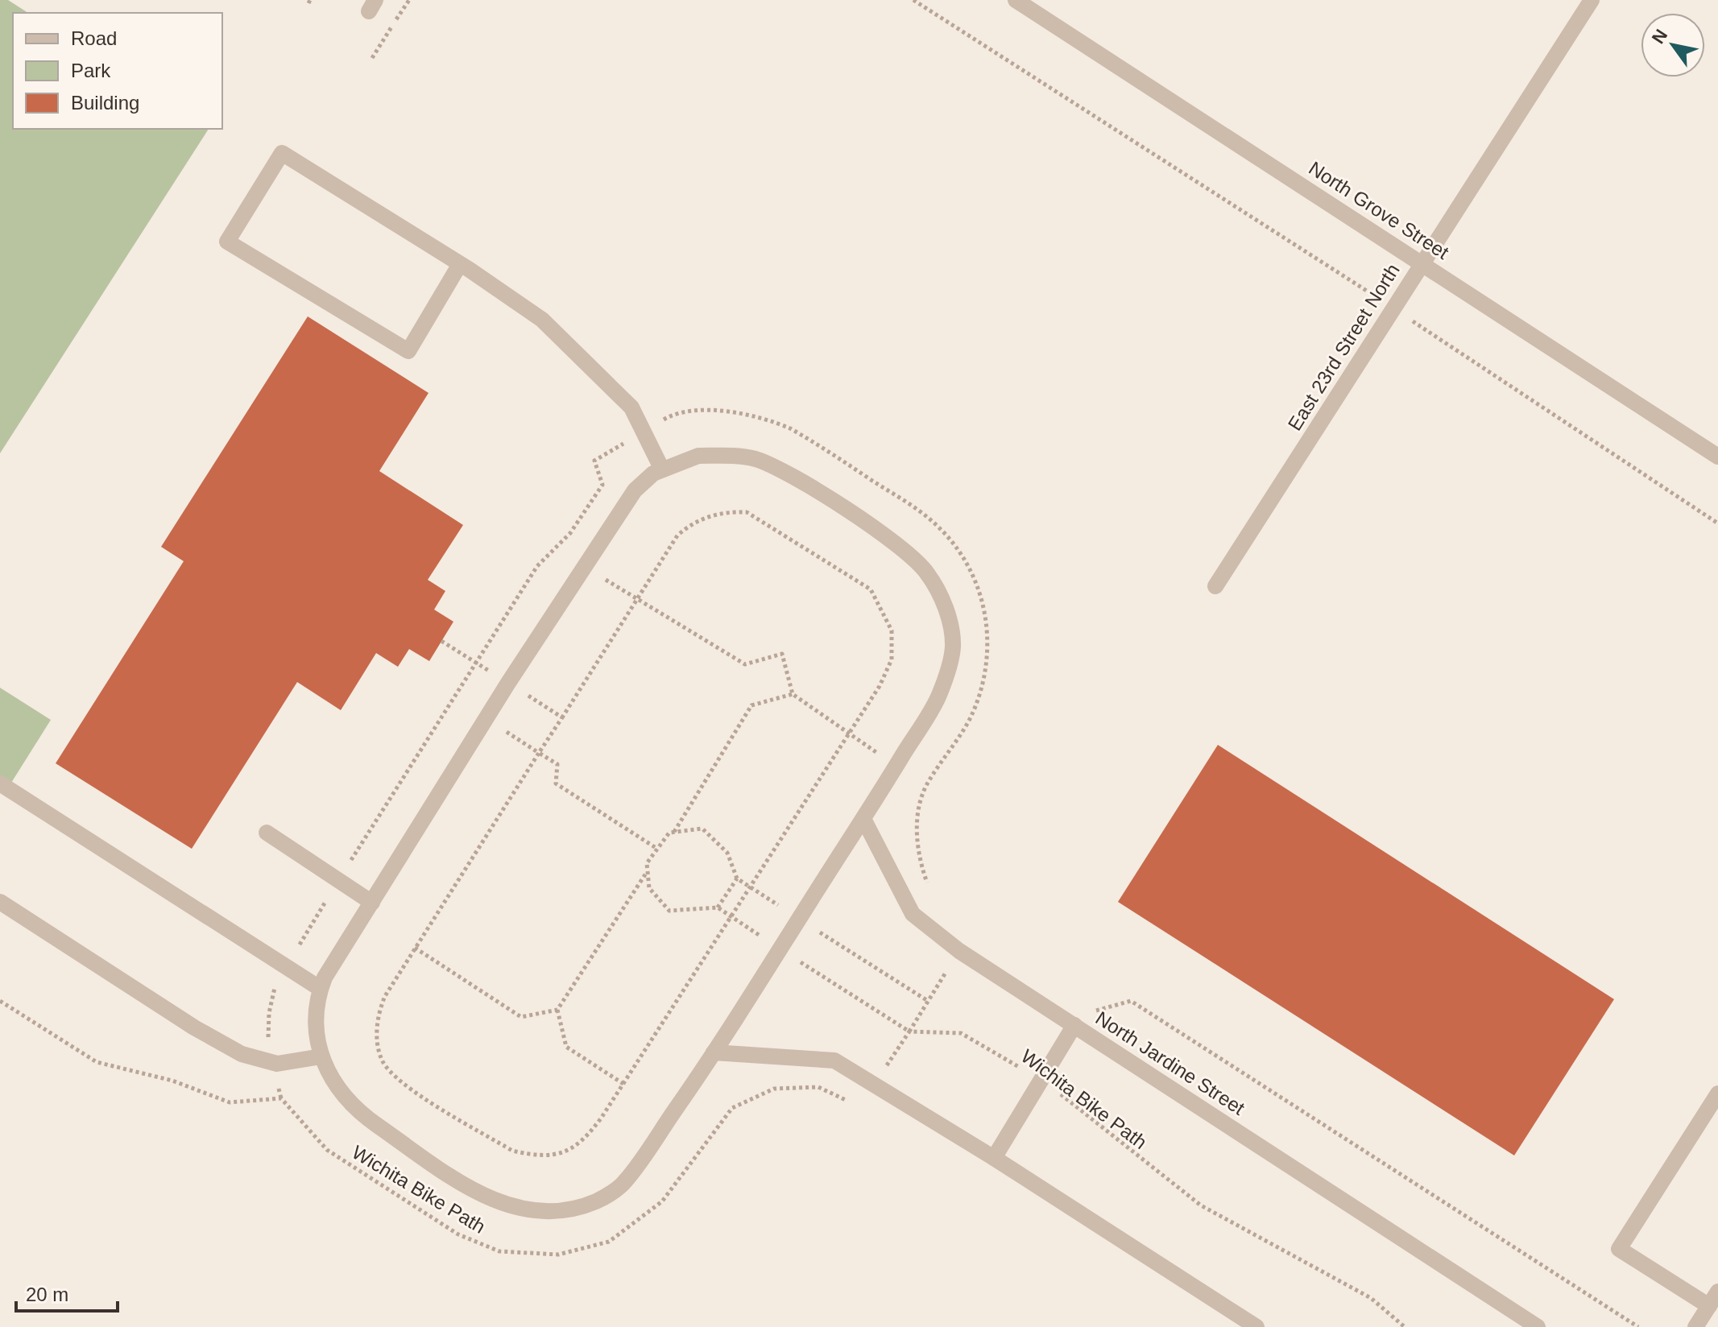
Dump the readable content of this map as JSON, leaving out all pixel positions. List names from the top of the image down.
{
  "streets": {
    "street": ["North Grove Street", "East 23rd Street North", "North Jardine Street"],
    "path": ["Wichita Bike Path"]
  },
  "crossings": [
    ["North Grove Street", "East 23rd Street North"],
    ["North Jardine Street", "Wichita Bike Path"]
  ],
  "legend": ["Road", "Park", "Building"],
  "scale_bar": "20 m",
  "north": "top left"
}
